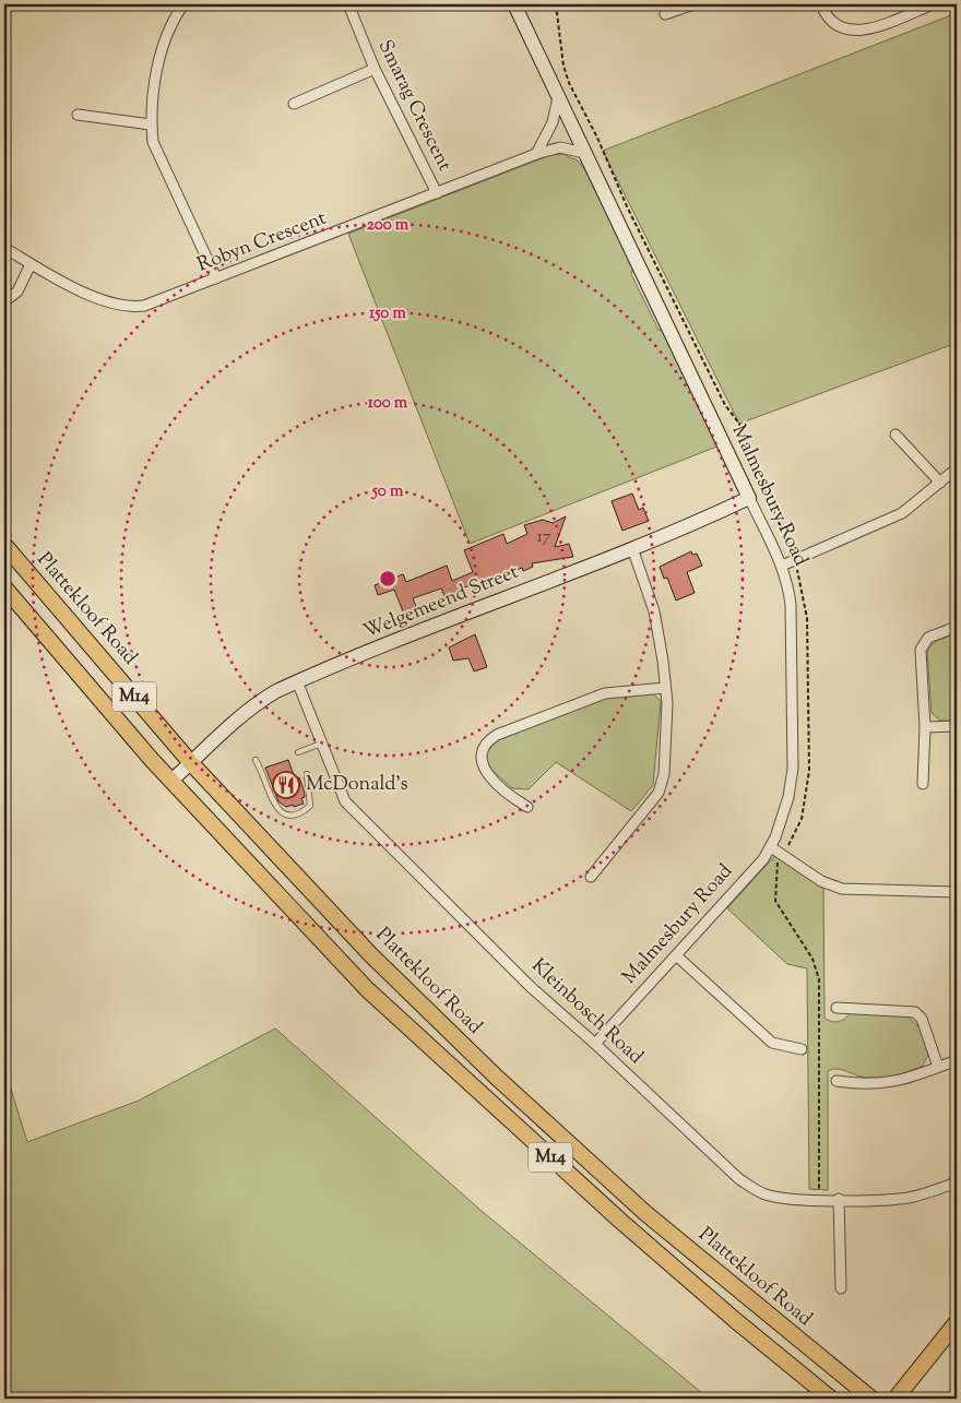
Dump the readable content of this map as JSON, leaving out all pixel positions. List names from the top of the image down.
{
  "streets": {
    "main road": ["Plattekloof Road", "M14"],
    "street": [
      "Smarag Crescent",
      "Robyn Crescent",
      "Malmesbury Road",
      "Welgemeend Street",
      "Kleinbosch Road"
    ]
  },
  "crossings": [
    ["Smarag Crescent", "Robyn Crescent"],
    ["Robyn Crescent", "Malmesbury Road"],
    ["Malmesbury Road", "Welgemeend Street"],
    ["Malmesbury Road", "Kleinbosch Road"],
    ["Welgemeend Street", "Plattekloof Road"],
    ["Welgemeend Street", "M14"],
    ["Welgemeend Street", "Kleinbosch Road"]
  ],
  "places": {
    "restaurant": ["McDonald's"]
  },
  "house_numbers": ["17"],
  "rings": [
    "200 m",
    "150 m",
    "100 m",
    "50 m"
  ]
}
